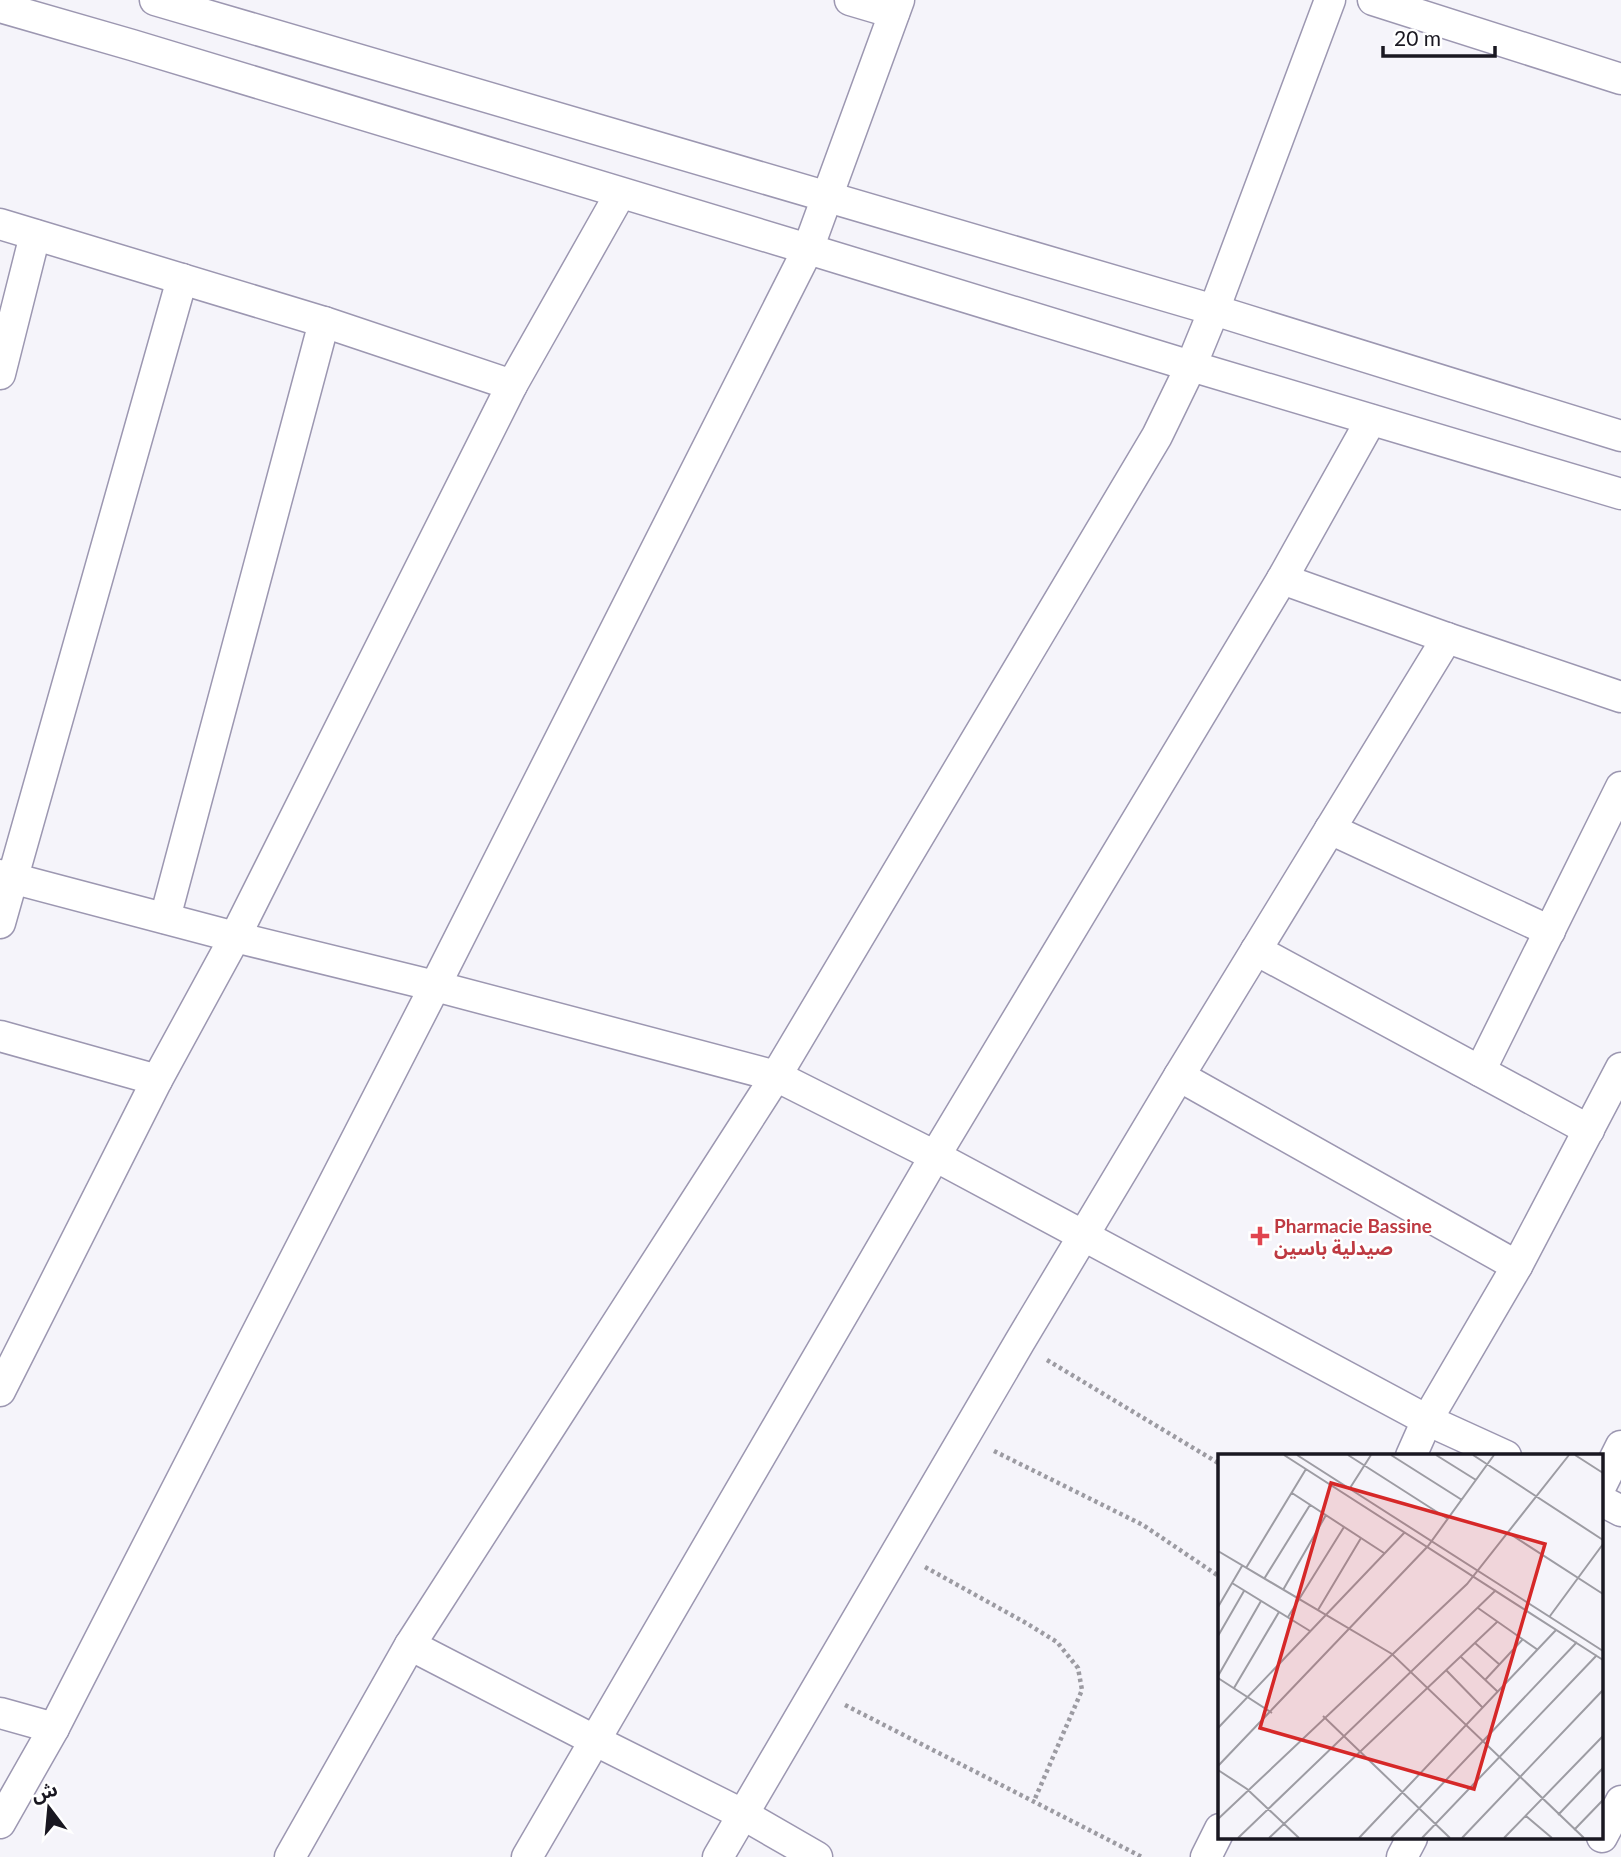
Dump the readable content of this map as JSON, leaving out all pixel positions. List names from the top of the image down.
{
  "places": {
    "health": ["Pharmacie Bassine صيدلية باسين"]
  },
  "scale_bar": "20 m",
  "north": "top"
}
